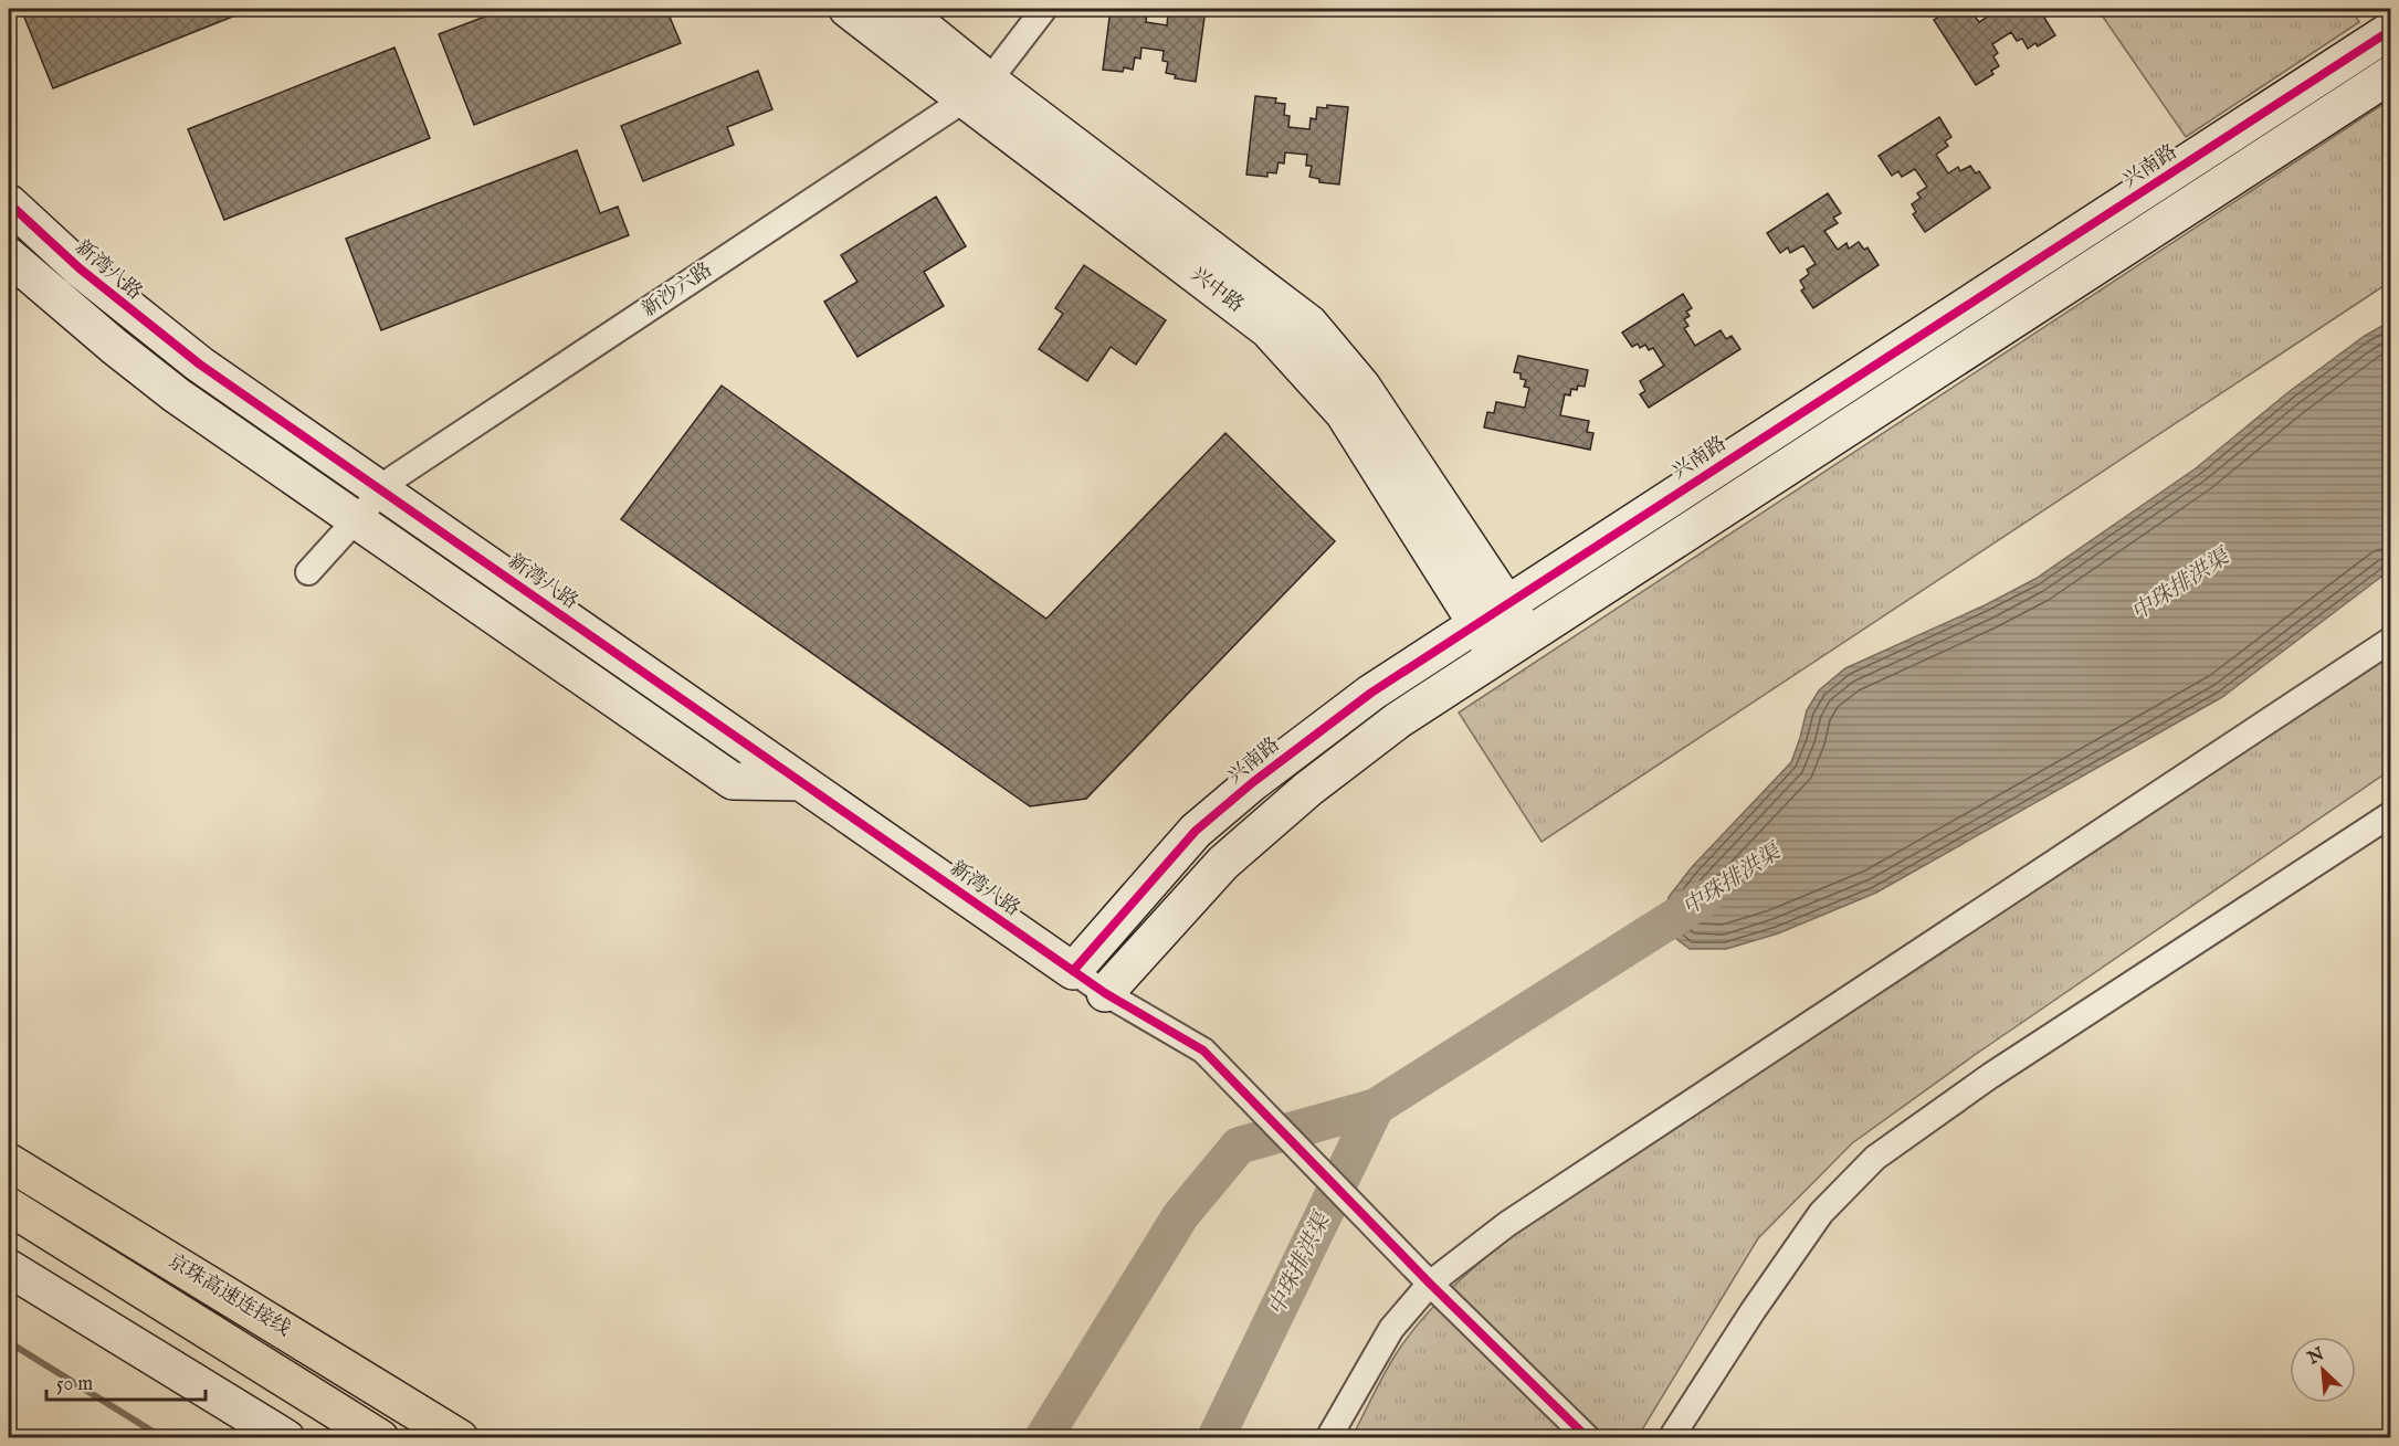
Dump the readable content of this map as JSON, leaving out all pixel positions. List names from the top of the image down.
{
  "streets": {
    "highway": ["京珠高速连接线"],
    "street": [
      "兴南路",
      "新湾八路",
      "新沙六路",
      "兴中路"
    ]
  },
  "crossings": [
    ["兴南路", "新湾八路"],
    ["兴南路", "兴中路"],
    ["新湾八路", "新沙六路"],
    ["新沙六路", "兴中路"]
  ],
  "water": ["中珠排洪渠"],
  "scale_bar": "50 m",
  "north": "top left"
}
